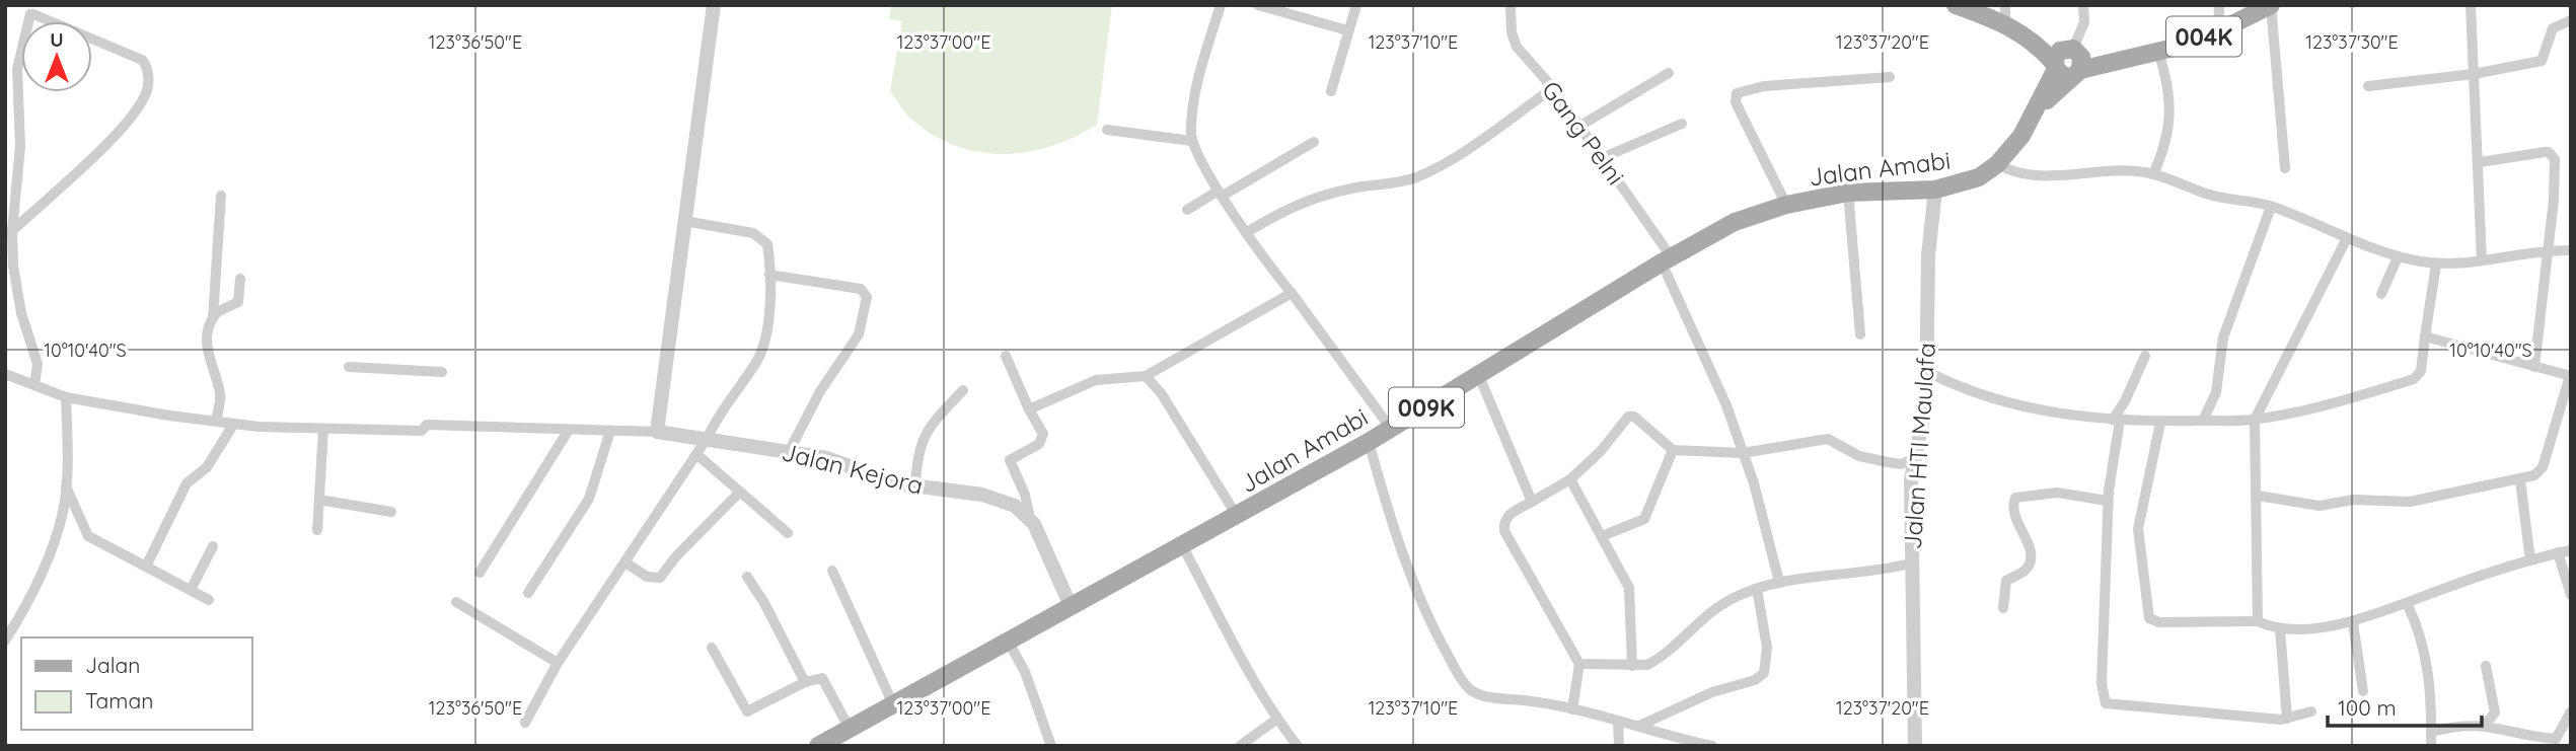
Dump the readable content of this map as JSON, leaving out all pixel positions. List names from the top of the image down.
{
  "streets": {
    "main road": ["004K", "Jalan Amabi", "009K"],
    "street": ["Gang Pelni", "Jalan HTI Maulafa", "Jalan Kejora"]
  },
  "crossings": [
    ["004K", "Jalan Amabi"],
    ["Gang Pelni", "Jalan Amabi"],
    ["Jalan Amabi", "Jalan HTI Maulafa"]
  ],
  "legend": ["Jalan", "Taman"],
  "scale_bar": "100 m",
  "north": "top",
  "coordinates": [
    "123°36'50\"E",
    "123°37'00\"E",
    "123°37'10\"E",
    "123°37'20\"E",
    "123°37'30\"E",
    "10°10'40\"S"
  ]
}
